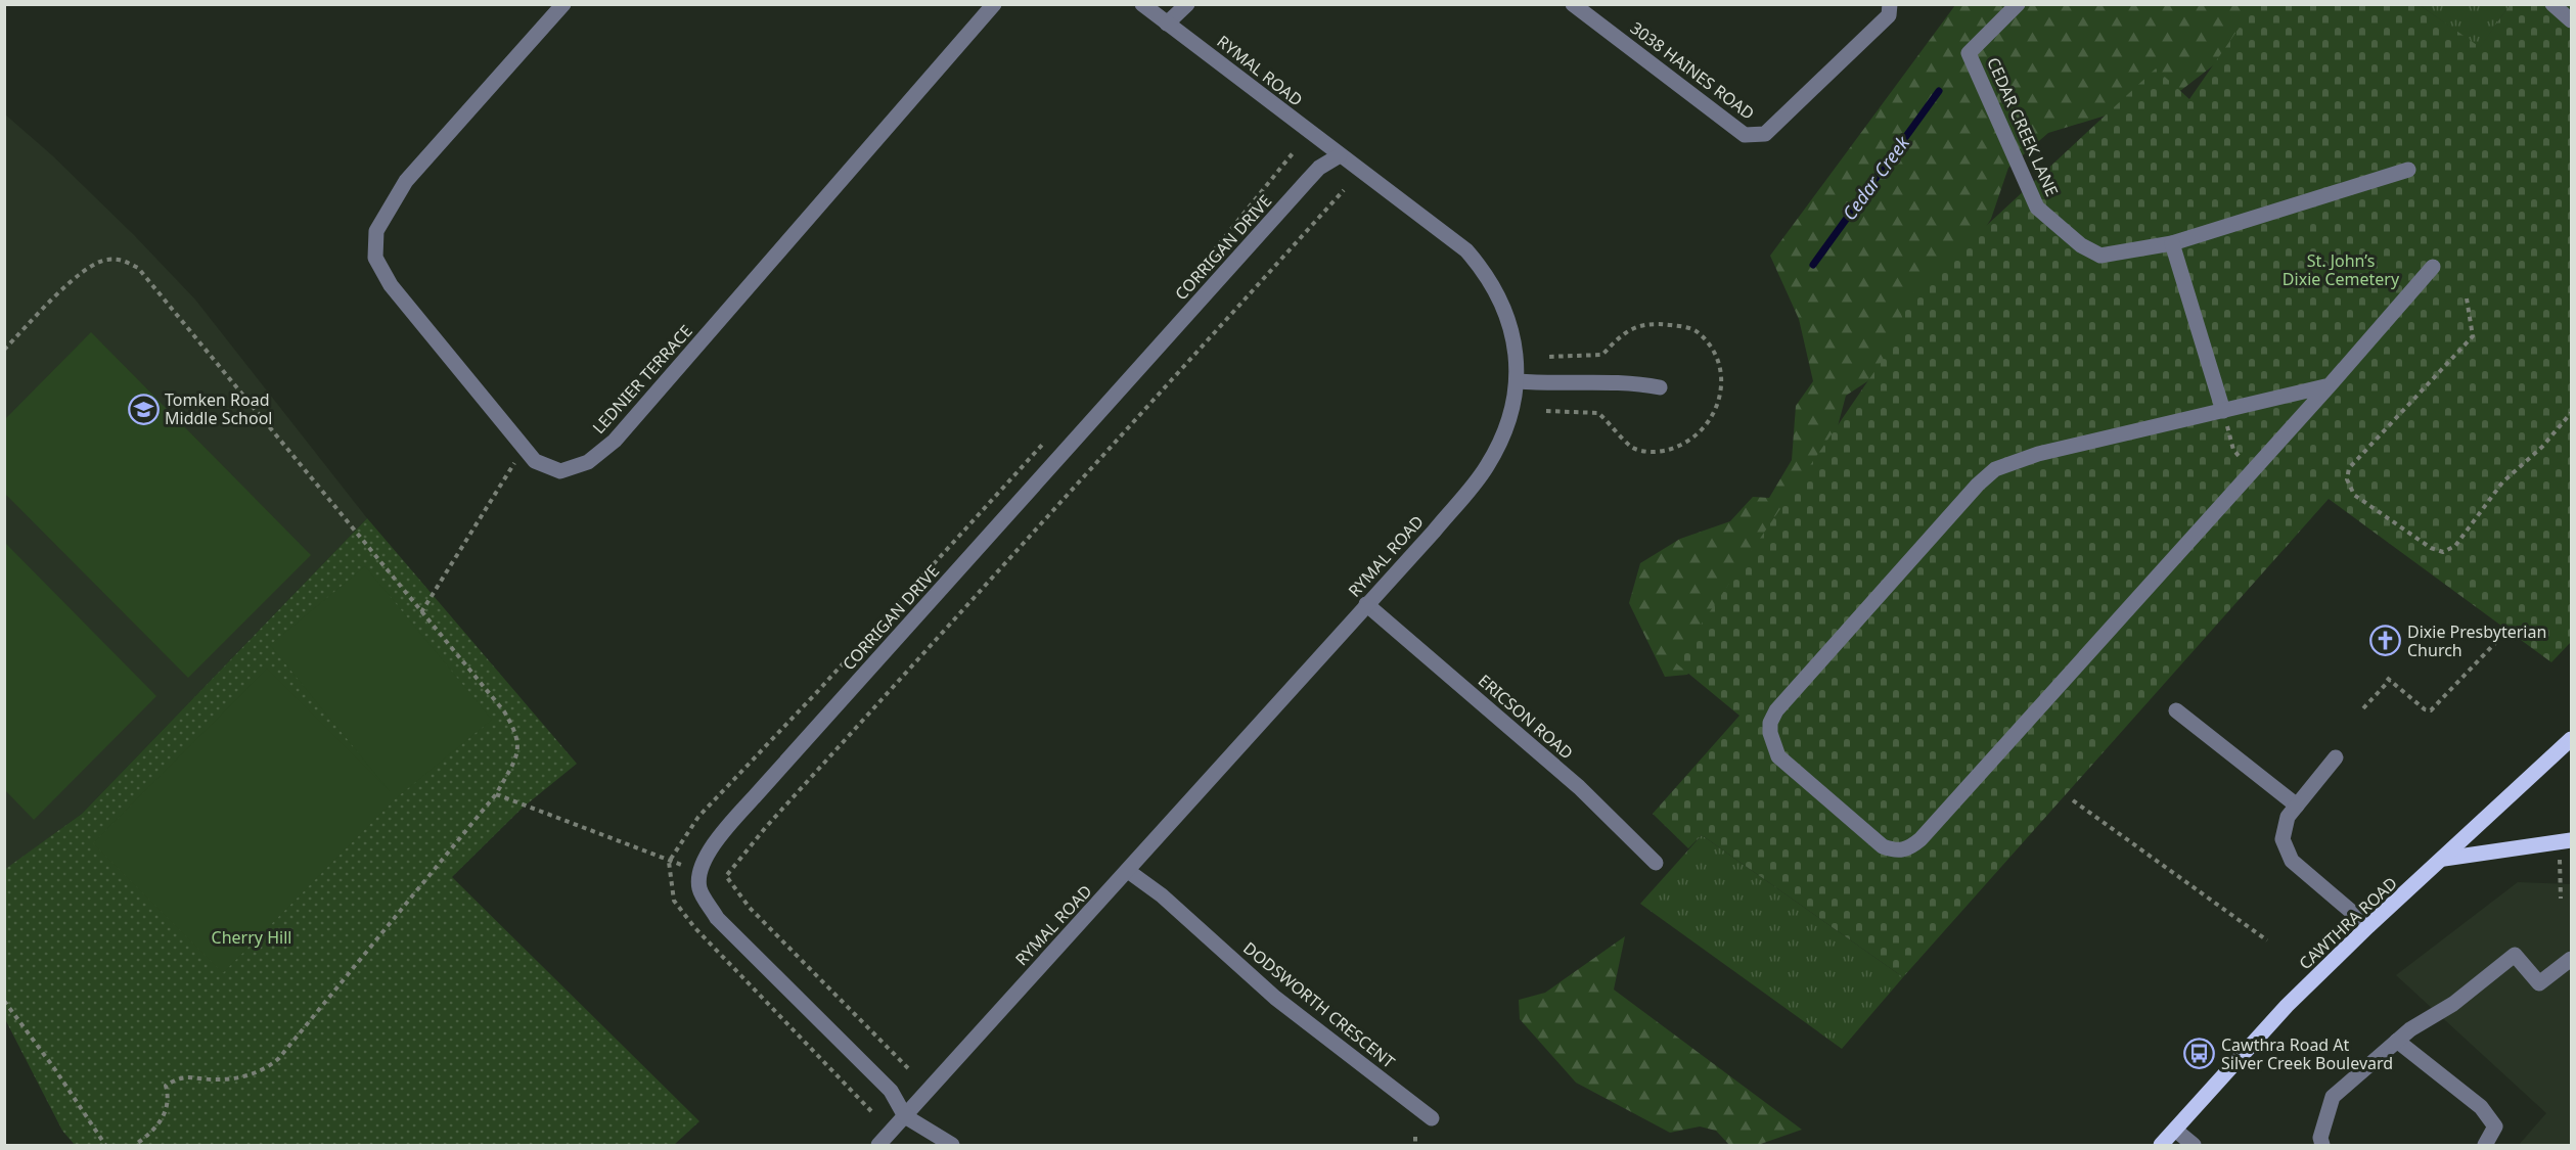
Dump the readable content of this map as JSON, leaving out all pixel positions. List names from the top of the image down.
{
  "streets": {
    "main road": ["CAWTHRA ROAD"],
    "street": [
      "RYMAL ROAD",
      "3038 HAINES ROAD",
      "CEDAR CREEK LANE",
      "CORRIGAN DRIVE",
      "LEDNIER TERRACE",
      "ERICSON ROAD",
      "DODSWORTH CRESCENT"
    ]
  },
  "crossings": [
    ["RYMAL ROAD", "CORRIGAN DRIVE"],
    ["RYMAL ROAD", "ERICSON ROAD"],
    ["RYMAL ROAD", "DODSWORTH CRESCENT"]
  ],
  "water": ["Cedar Creek"],
  "parks": ["St. John’s Dixie Cemetery", "Cherry Hill"],
  "places": {
    "school or university": ["Tomken Road Middle School"],
    "church": ["Dixie Presbyterian Church"],
    "bus stop": ["Cawthra Road At Silver Creek Boulevard"]
  }
}
